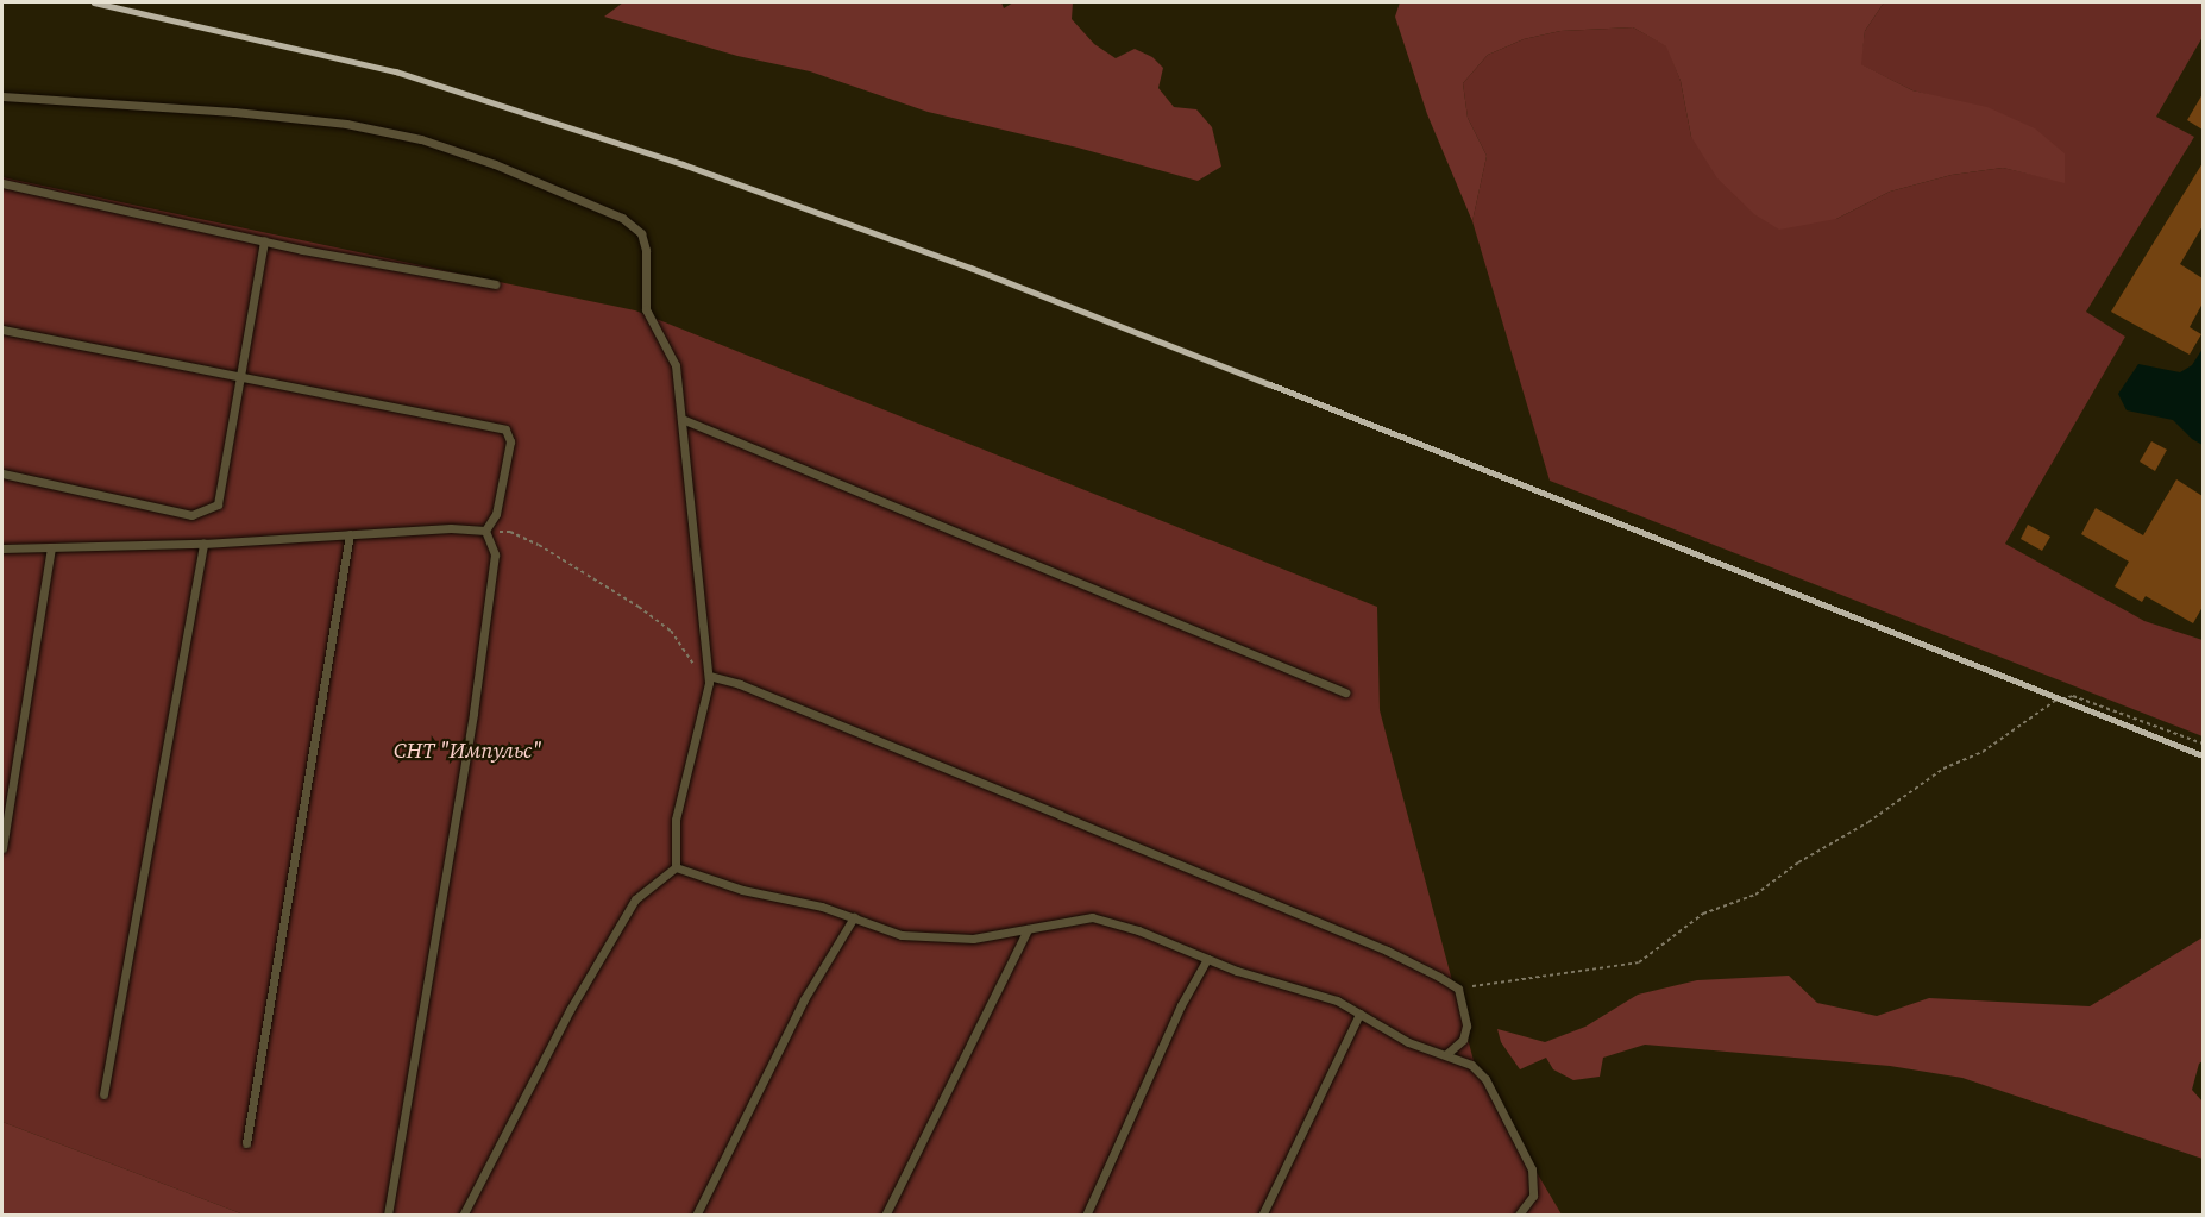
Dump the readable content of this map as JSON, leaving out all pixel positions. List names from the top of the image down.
{
  "parks": ["СНТ \"Импульс\""]
}
